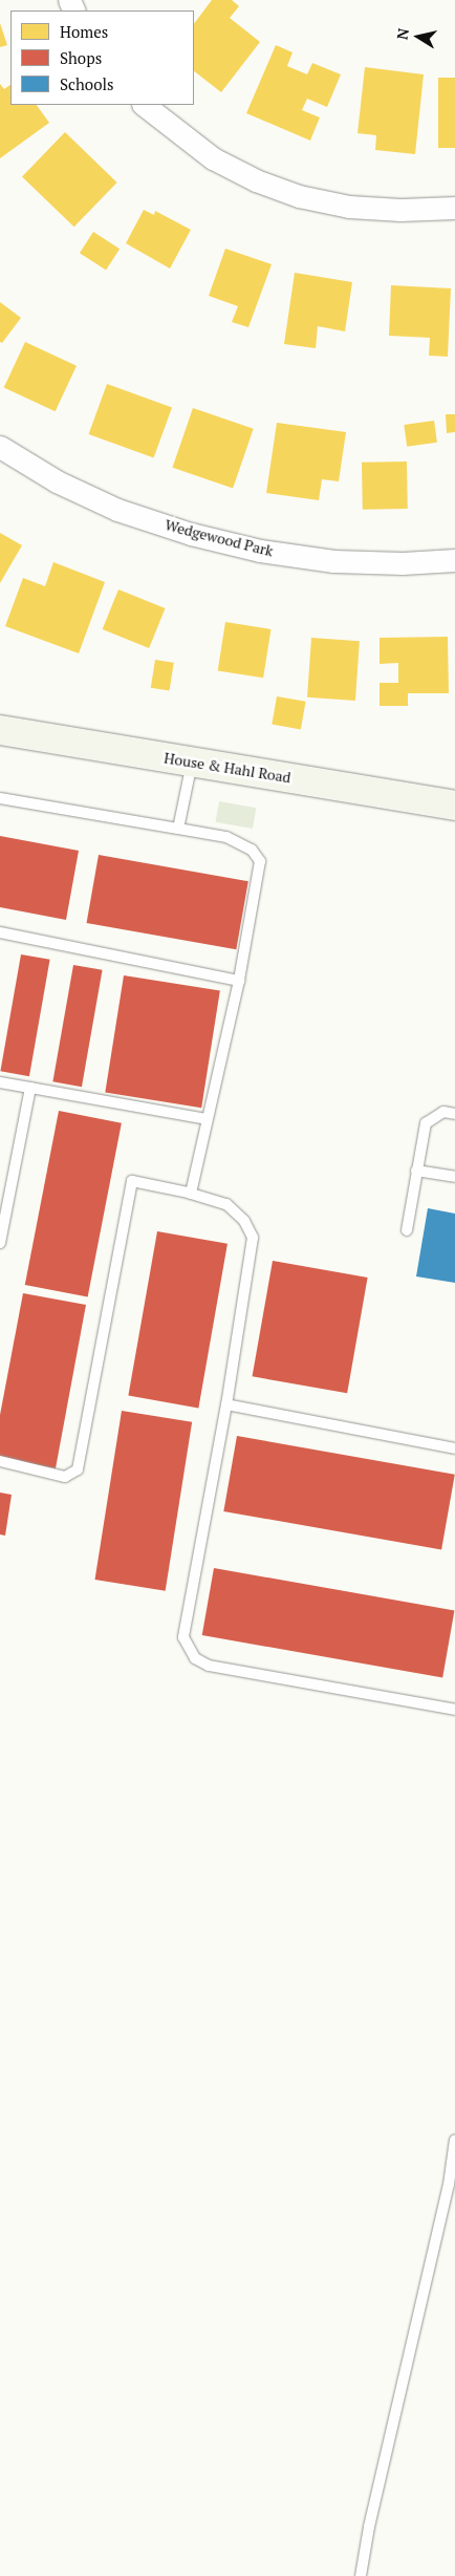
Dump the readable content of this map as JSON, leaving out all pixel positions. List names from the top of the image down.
{
  "streets": {
    "street": ["Wedgewood Park", "House & Hahl Road"]
  },
  "legend": ["Homes", "Shops", "Schools"],
  "north": "left"
}
